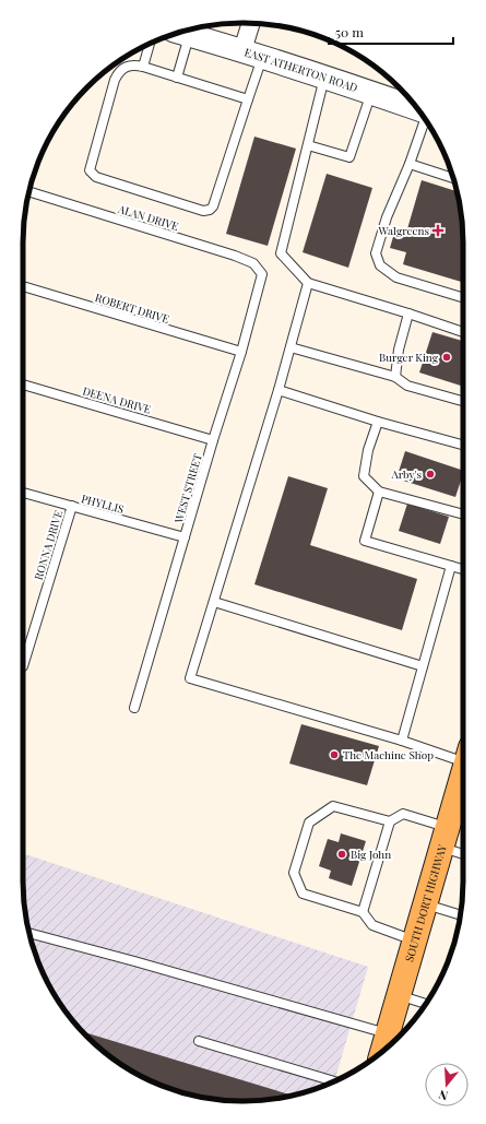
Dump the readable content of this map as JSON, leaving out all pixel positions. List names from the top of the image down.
{
  "streets": {
    "main road": ["SOUTH DORT HIGHWAY"],
    "street": ["EAST ATHERTON ROAD"],
    "lane": [
      "ALAN DRIVE",
      "ROBERT DRIVE",
      "DEENA DRIVE",
      "WEST STREET",
      "PHYLLIS",
      "RONNA DRIVE"
    ]
  },
  "crossings": [
    ["ALAN DRIVE", "WEST STREET"],
    ["ROBERT DRIVE", "WEST STREET"],
    ["DEENA DRIVE", "WEST STREET"],
    ["WEST STREET", "PHYLLIS"],
    ["PHYLLIS", "RONNA DRIVE"]
  ],
  "places": {
    "health": ["Walgreens"],
    "other": [
      "Burger King",
      "Arby's",
      "The Machine Shop",
      "Big John"
    ]
  },
  "scale_bar": "50 m",
  "north": "bottom"
}
